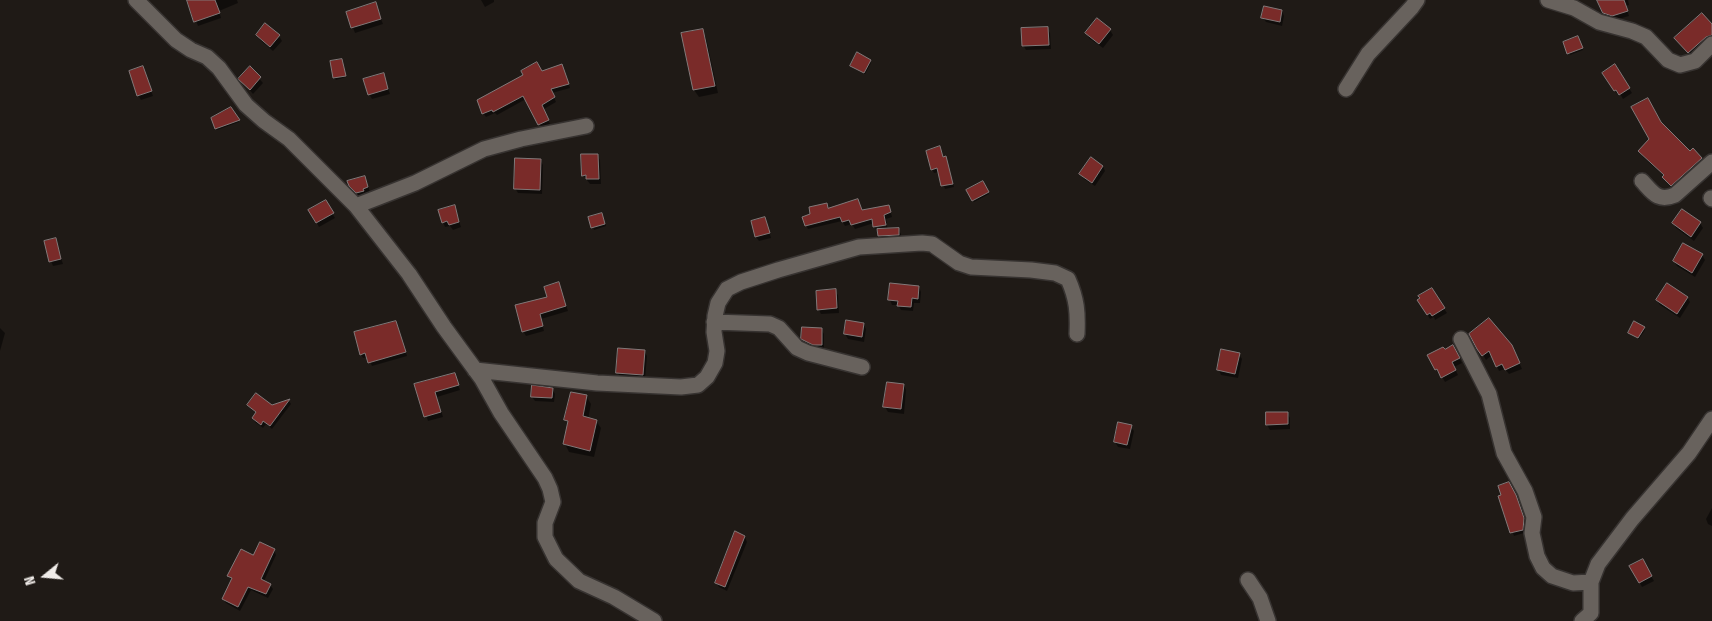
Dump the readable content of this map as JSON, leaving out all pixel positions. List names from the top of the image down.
{
  "north": "left"
}
